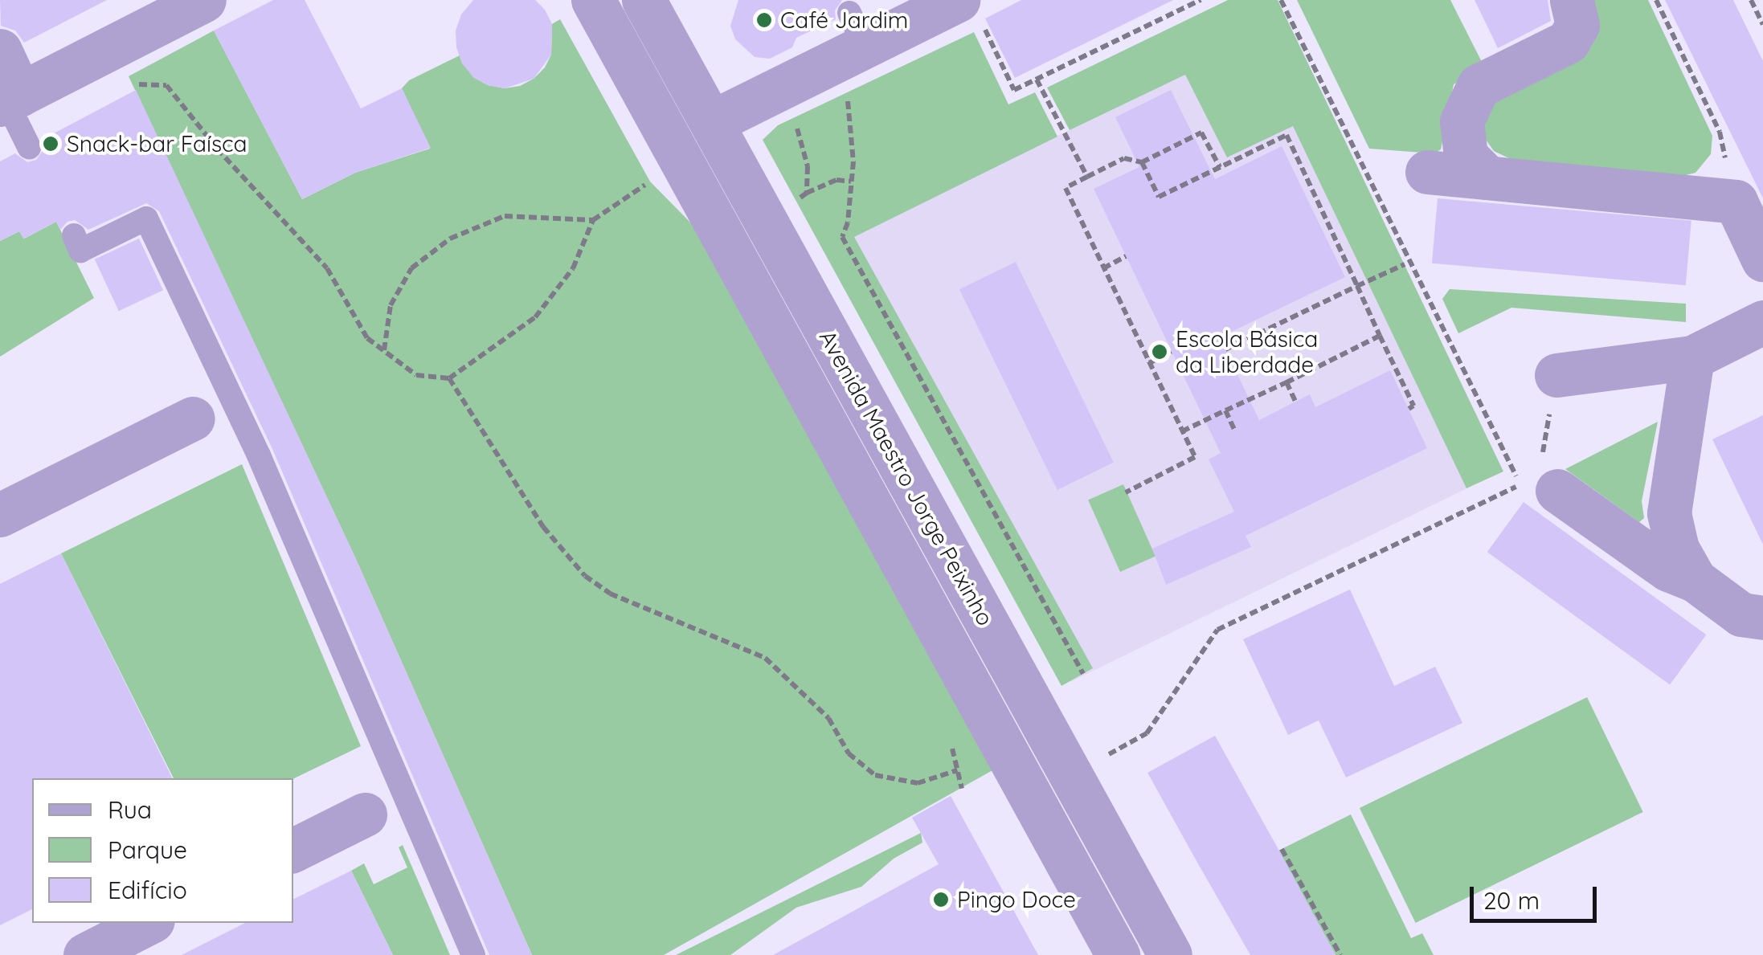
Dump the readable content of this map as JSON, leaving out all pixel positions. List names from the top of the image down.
{
  "streets": {
    "street": ["Avenida Maestro Jorge Peixinho"]
  },
  "places": [
    "Café Jardim",
    "Snack-bar Faísca",
    "Escola Básica da Liberdade",
    "Pingo Doce"
  ],
  "legend": ["Rua", "Parque", "Edifício"],
  "scale_bar": "20 m"
}
